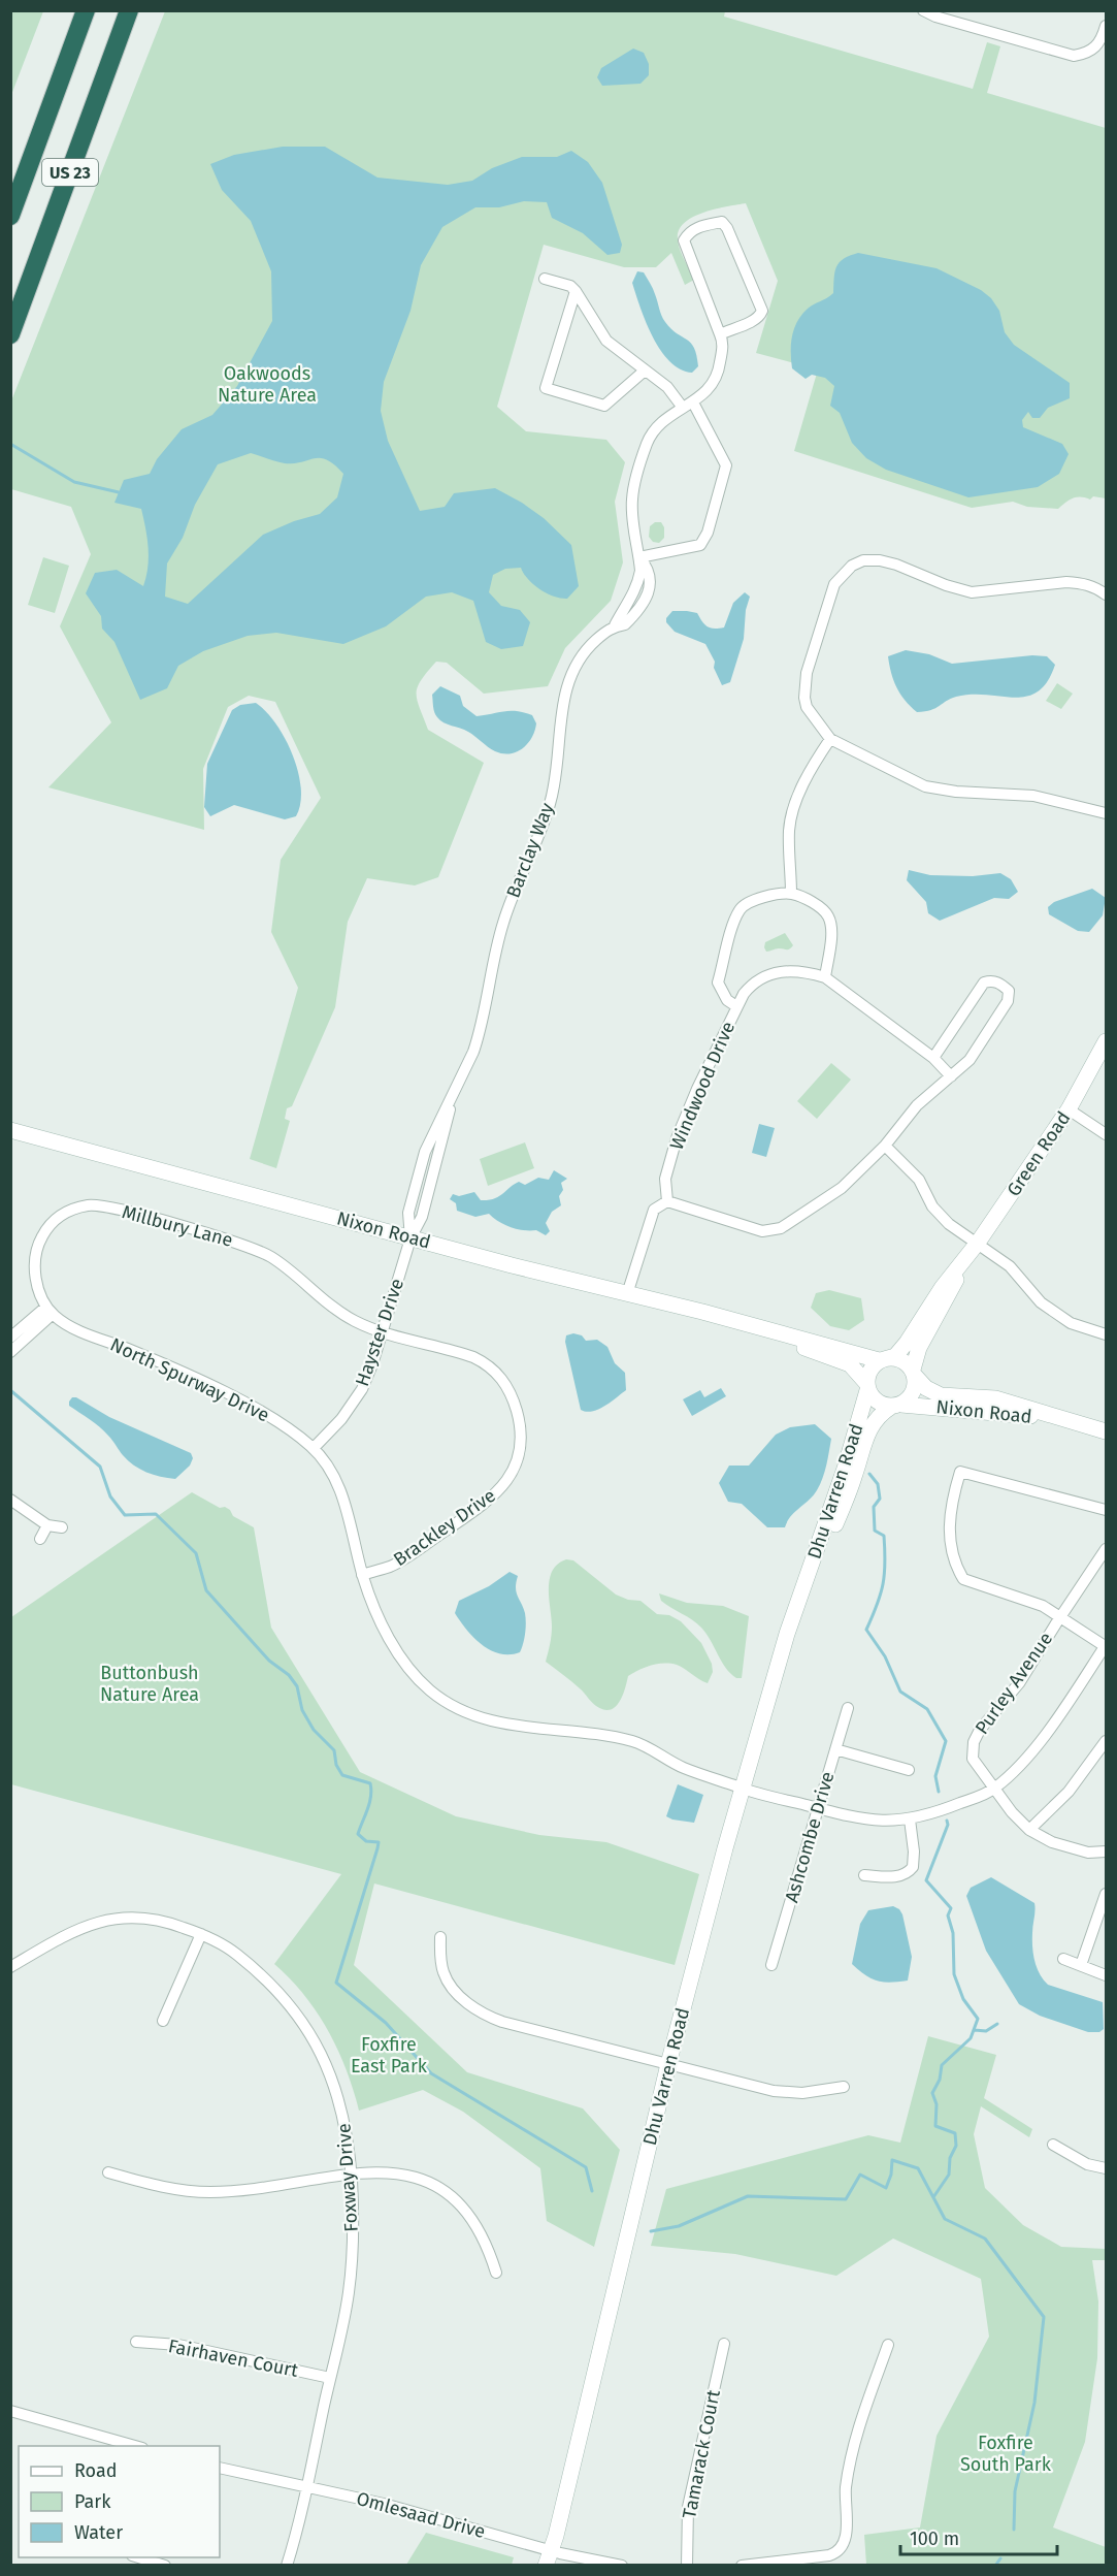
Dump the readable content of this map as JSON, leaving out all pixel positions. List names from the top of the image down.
{
  "streets": {
    "highway": ["US 23"],
    "main road": ["Green Road", "Nixon Road", "Dhu Varren Road"],
    "street": [
      "Barclay Way",
      "Windwood Drive",
      "Millbury Lane",
      "Hayster Drive",
      "North Spurway Drive",
      "Brackley Drive",
      "Purley Avenue",
      "Ashcombe Drive",
      "Foxway Drive",
      "Fairhaven Court",
      "Tamarack Court",
      "Omlesaad Drive"
    ]
  },
  "crossings": [
    ["Barclay Way", "Nixon Road"],
    ["Barclay Way", "Hayster Drive"],
    ["Green Road", "Nixon Road"],
    ["Green Road", "Dhu Varren Road"],
    ["Millbury Lane", "Hayster Drive"],
    ["Millbury Lane", "North Spurway Drive"],
    ["Millbury Lane", "Brackley Drive"],
    ["Nixon Road", "Hayster Drive"],
    ["Nixon Road", "Dhu Varren Road"],
    ["Hayster Drive", "North Spurway Drive"],
    ["Hayster Drive", "Brackley Drive"],
    ["North Spurway Drive", "Dhu Varren Road"],
    ["North Spurway Drive", "Brackley Drive"],
    ["North Spurway Drive", "Purley Avenue"],
    ["North Spurway Drive", "Ashcombe Drive"],
    ["Dhu Varren Road", "Omlesaad Drive"],
    ["Foxway Drive", "Fairhaven Court"],
    ["Foxway Drive", "Omlesaad Drive"]
  ],
  "parks": [
    "Oakwoods Nature Area",
    "Buttonbush Nature Area",
    "Foxfire East Park",
    "Foxfire South Park"
  ],
  "legend": ["Road", "Park", "Water"],
  "scale_bar": "100 m"
}
